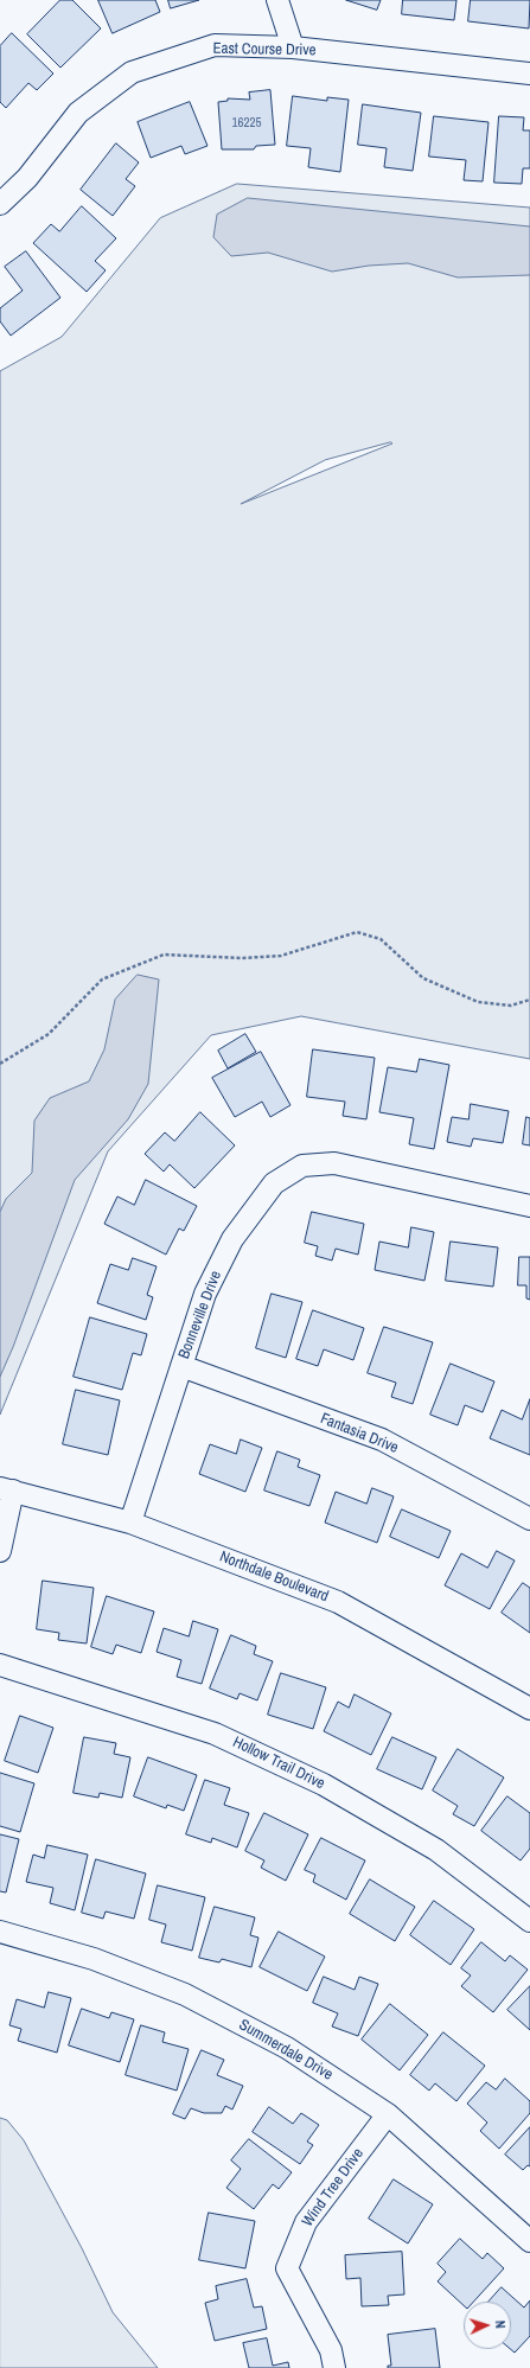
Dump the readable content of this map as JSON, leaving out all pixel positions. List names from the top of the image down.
{
  "streets": {
    "street": [
      "East Course Drive",
      "Bonneville Drive",
      "Fantasia Drive",
      "Northdale Boulevard",
      "Hollow Trail Drive",
      "Summerdale Drive",
      "Wind Tree Drive"
    ]
  },
  "crossings": [
    ["Bonneville Drive", "Fantasia Drive"],
    ["Bonneville Drive", "Northdale Boulevard"],
    ["Summerdale Drive", "Wind Tree Drive"]
  ],
  "house_numbers": ["16225"],
  "north": "right"
}
